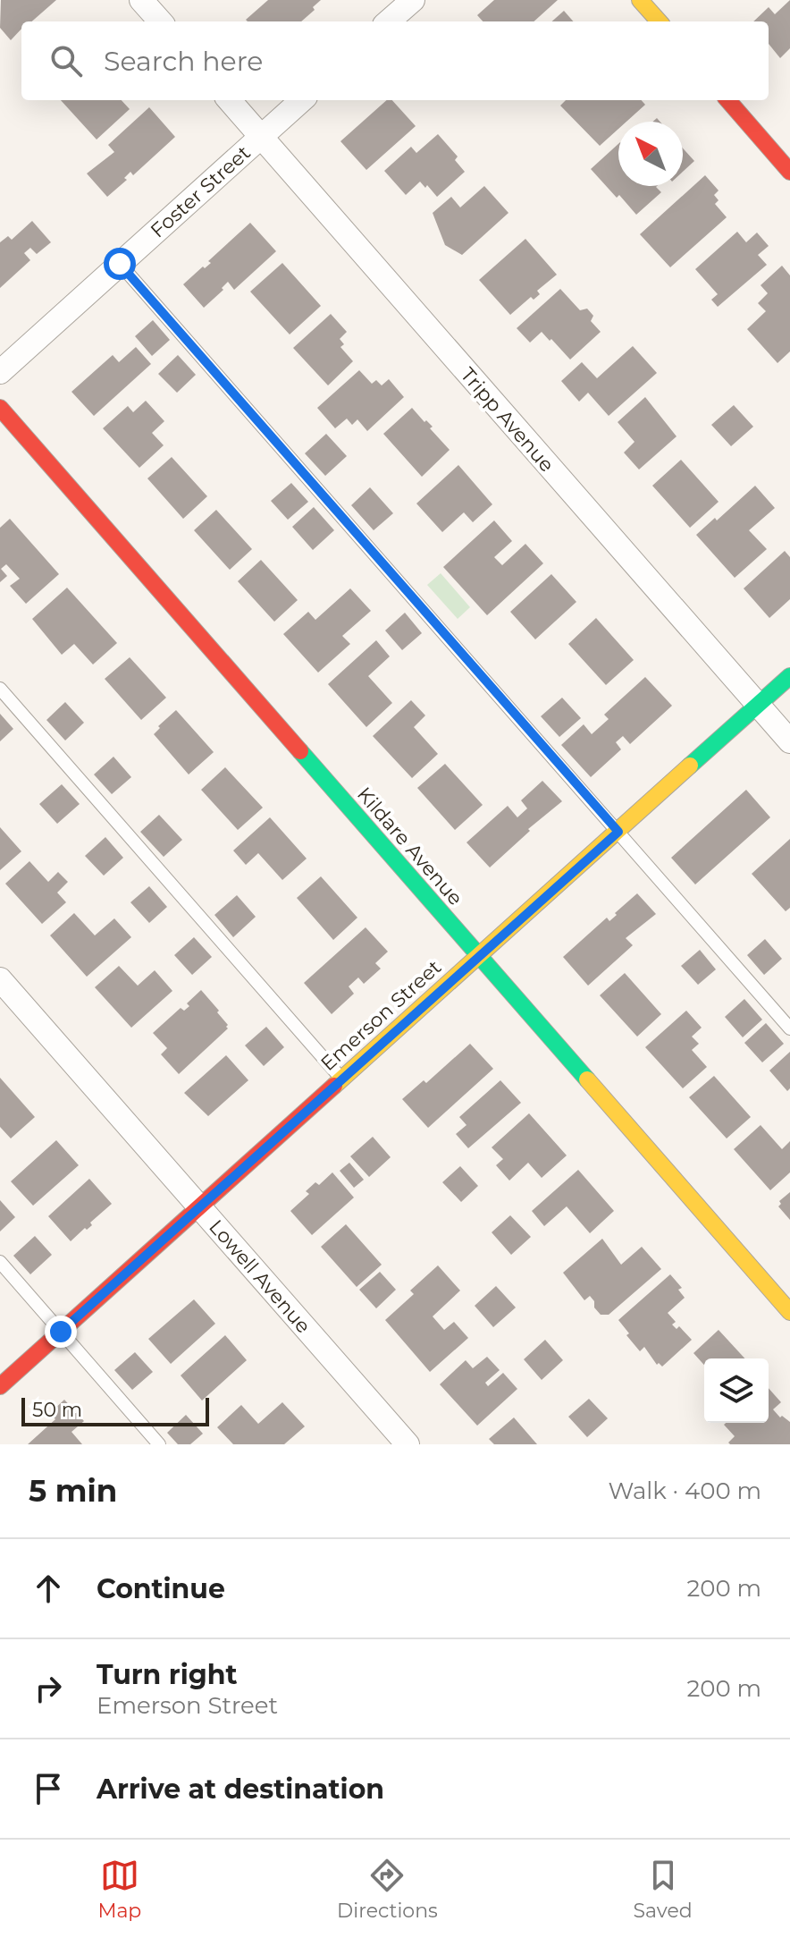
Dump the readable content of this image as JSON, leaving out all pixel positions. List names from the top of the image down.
{
  "streets": {
    "street": [
      "Foster Street",
      "Tripp Avenue",
      "Kildare Avenue",
      "Emerson Street",
      "Lowell Avenue"
    ]
  },
  "crossings": [
    ["Foster Street", "Tripp Avenue"],
    ["Tripp Avenue", "Emerson Street"],
    ["Kildare Avenue", "Emerson Street"],
    ["Emerson Street", "Lowell Avenue"]
  ],
  "scale_bar": "50 m",
  "north": "top left",
  "page": {
    "search": "Search here",
    "scale": "50 m",
    "heading": ["5 min", "Walk · 400 m"],
    "list": [
      ["Continue", "200 m"],
      ["Turn right", "Emerson Street", "200 m"],
      "Arrive at destination"
    ],
    "nav": ["Map", "Directions", "Saved"]
  }
}
